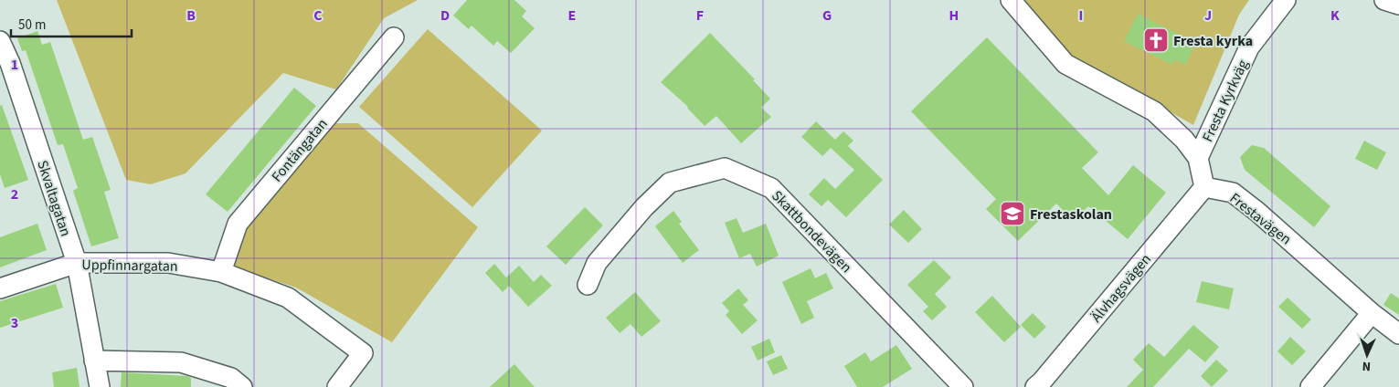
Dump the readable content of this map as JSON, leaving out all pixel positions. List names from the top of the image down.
{
  "streets": {
    "street": [
      "Fresta Kyrkväg",
      "Fontängatan",
      "Skvaltagatan",
      "Frestavägen",
      "Skattbondevägen",
      "Uppfinnargatan",
      "Älvhagsvägen"
    ]
  },
  "crossings": [
    ["Fontängatan", "Uppfinnargatan"],
    ["Skvaltagatan", "Uppfinnargatan"],
    ["Frestavägen", "Älvhagsvägen"]
  ],
  "places": {
    "church": ["Fresta kyrka"],
    "school or university": ["Frestaskolan"]
  },
  "scale_bar": "50 m",
  "north": "bottom",
  "grid": {
    "columns": [
      "B",
      "C",
      "D",
      "E",
      "F",
      "G",
      "H",
      "I",
      "J",
      "K"
    ],
    "rows": ["1", "2", "3"]
  }
}
